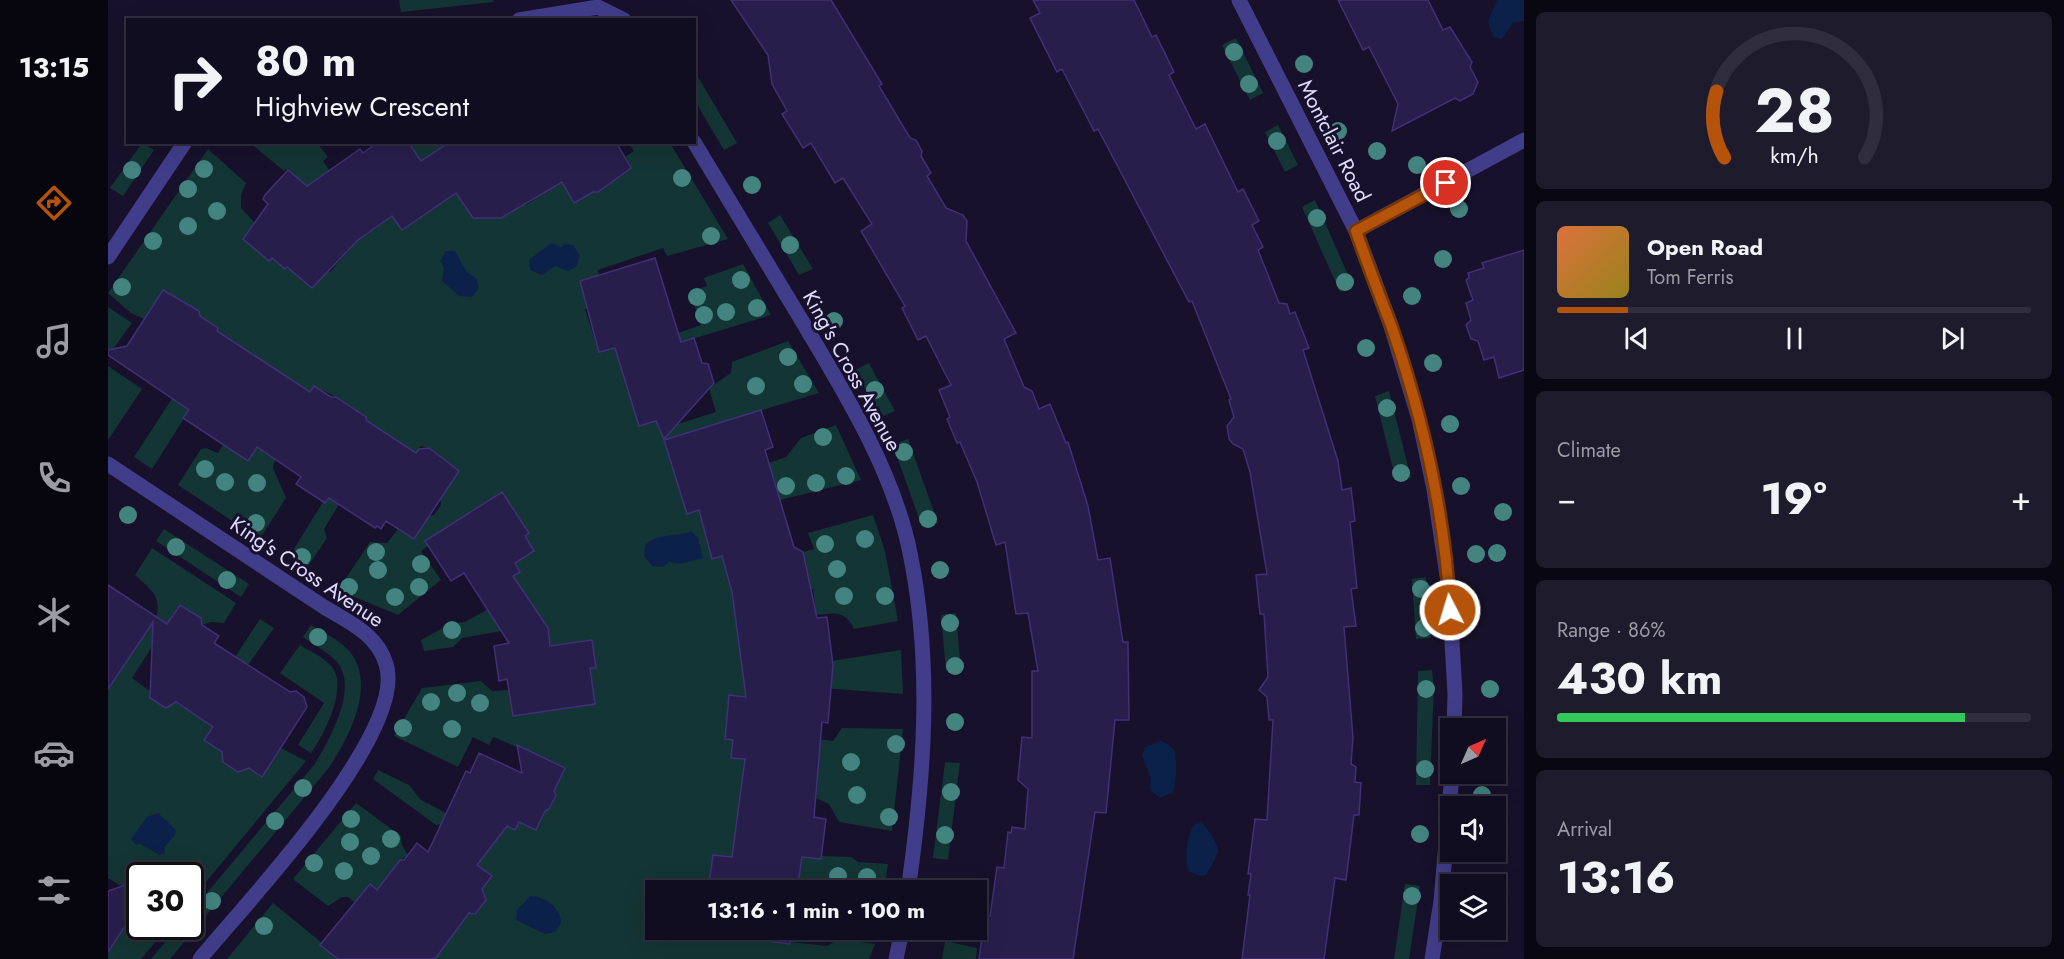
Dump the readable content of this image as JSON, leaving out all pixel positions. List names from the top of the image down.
{
  "streets": {
    "street": ["Montclair Road", "King's Cross Avenue"]
  },
  "north": "top right",
  "page": {
    "tabs": "13:15",
    "turn": ["80 m", "Highview Crescent"],
    "song": ["Open Road", "Tom Ferris"],
    "tile": [
      "Climate",
      ["Range · 86%", "430 km"],
      ["Arrival", "13:16"]
    ],
    "heat": ["−", "19°", "+"],
    "limit": "30",
    "trip": "13:16 · 1 min · 100 m",
    "gauge": ["28", "km/h"]
  }
}
